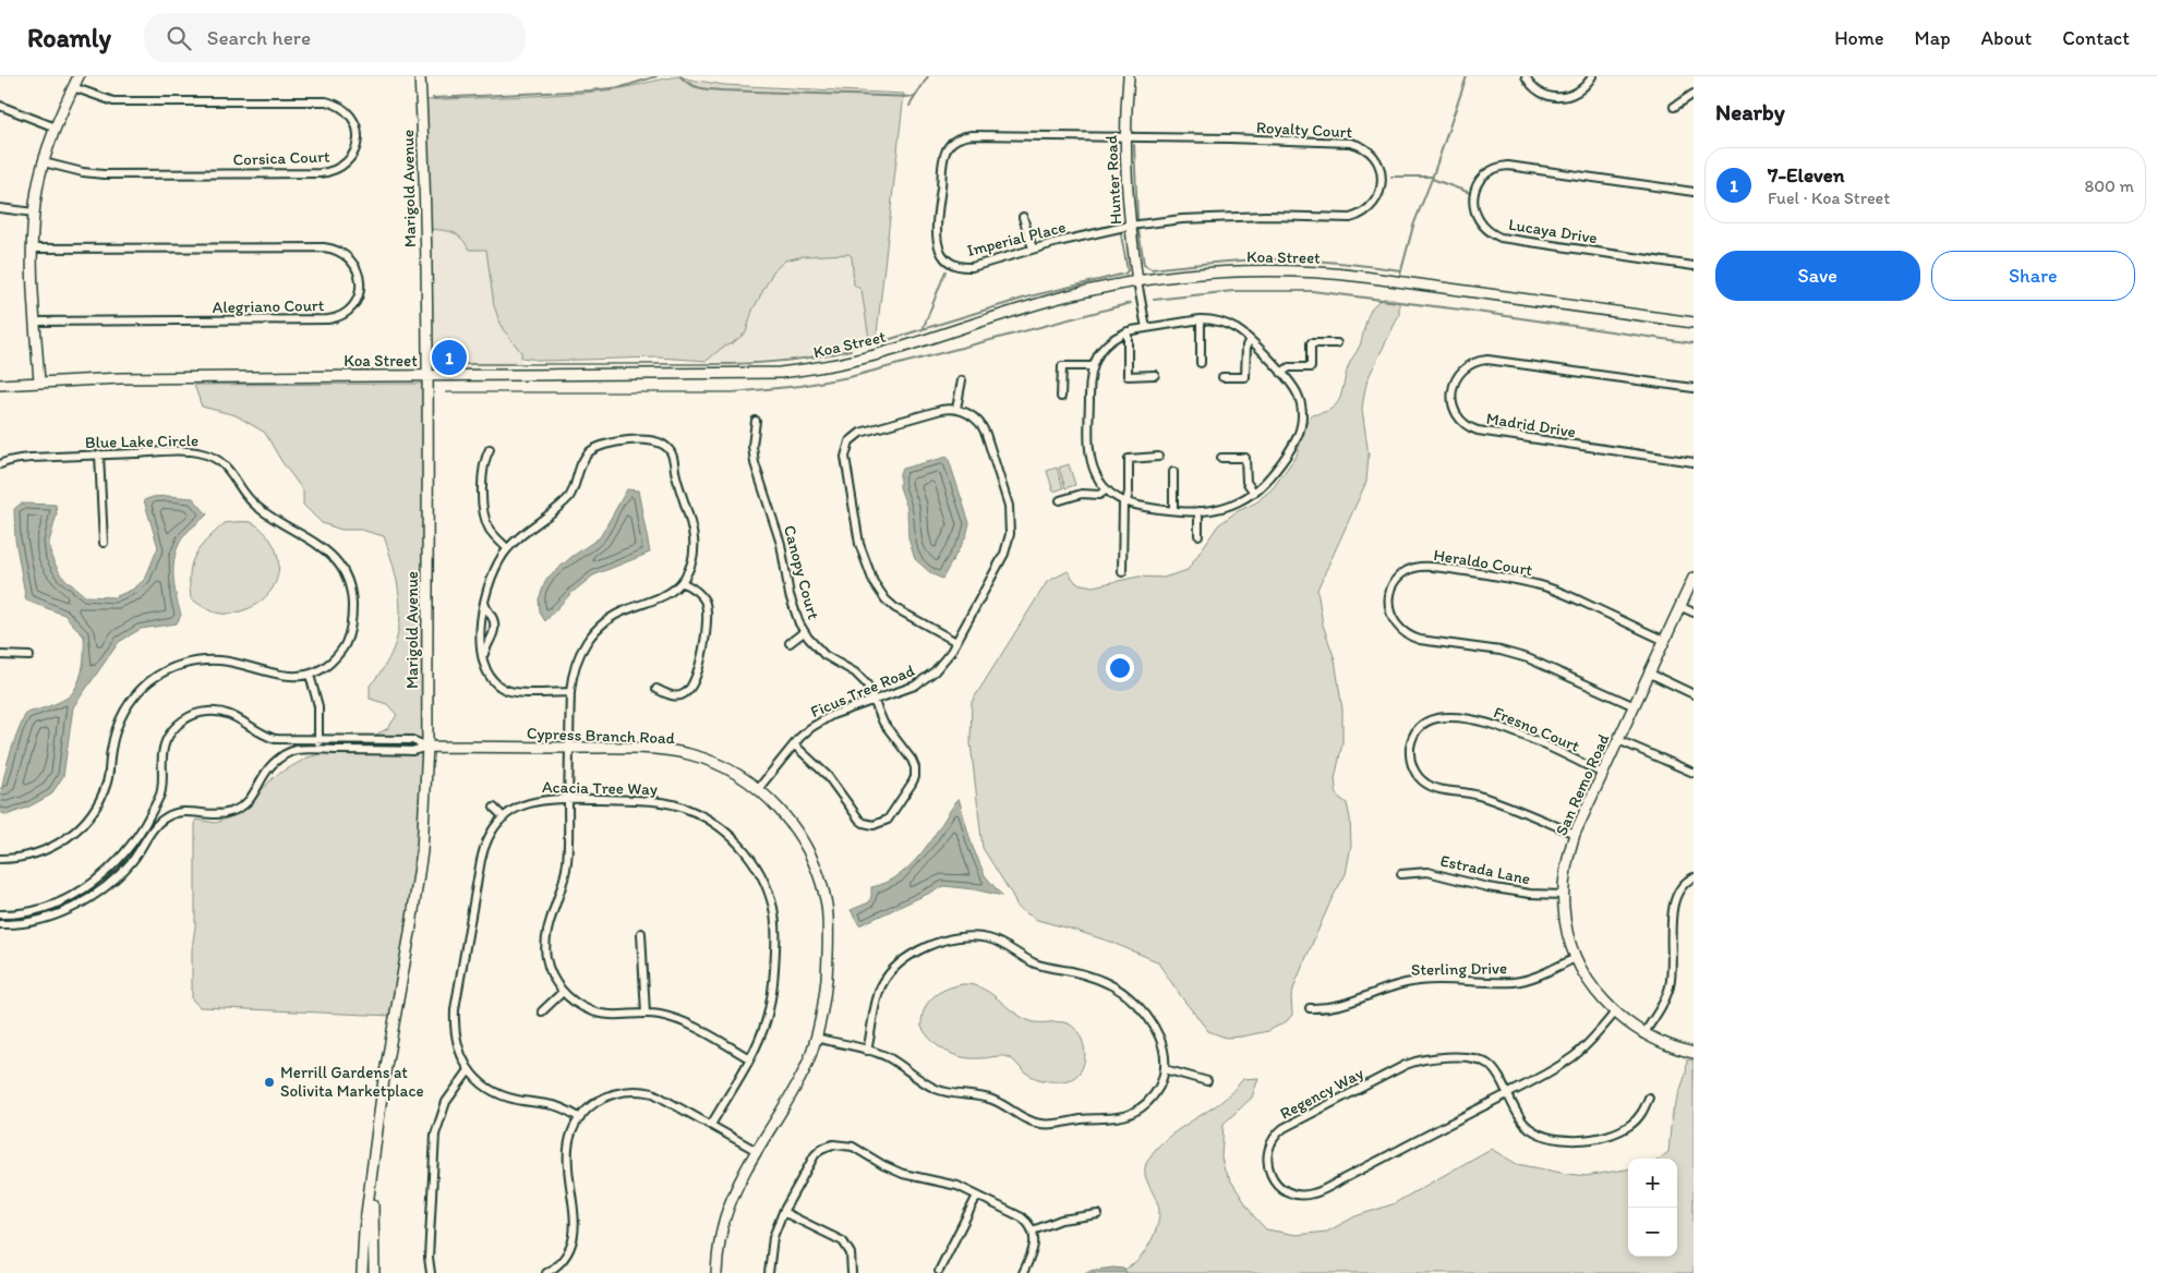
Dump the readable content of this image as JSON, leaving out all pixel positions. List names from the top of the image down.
{
  "streets": {
    "main road": [
      "Hunter Road",
      "Marigold Avenue",
      "Koa Street",
      "Cypress Branch Road",
      "San Remo Road"
    ],
    "street": [
      "Royalty Court",
      "Corsica Court",
      "Lucaya Drive",
      "Imperial Place",
      "Alegriano Court",
      "Madrid Drive",
      "Blue Lake Circle",
      "Heraldo Court",
      "Canopy Court",
      "Ficus Tree Road",
      "Fresno Court",
      "Acacia Tree Way",
      "Estrada Lane",
      "Sterling Drive",
      "Regency Way"
    ]
  },
  "crossings": [
    ["Royalty Court", "Hunter Road"],
    ["Royalty Court", "Imperial Place"],
    ["Hunter Road", "Imperial Place"],
    ["Hunter Road", "Koa Street"],
    ["Marigold Avenue", "Koa Street"],
    ["Marigold Avenue", "Cypress Branch Road"],
    ["Heraldo Court", "San Remo Road"],
    ["Canopy Court", "Ficus Tree Road"],
    ["Ficus Tree Road", "Cypress Branch Road"],
    ["Fresno Court", "San Remo Road"],
    ["San Remo Road", "Estrada Lane"],
    ["San Remo Road", "Sterling Drive"],
    ["San Remo Road", "Regency Way"]
  ],
  "places": ["Merrill Gardens at Solivita Marketplace"],
  "page": {
    "header": "Roamly",
    "search": "Search here",
    "nav": [
      "Home",
      "Map",
      "About",
      "Contact"
    ],
    "heading": "Nearby",
    "list": [
      {
        "mark": "1",
        "name": "7-Eleven",
        "note": "Fuel · Koa Street",
        "value": "800 m"
      }
    ],
    "buttons": ["Save", "Share"],
    "pins": "1",
    "map_buttons": ["+", "−"]
  }
}
